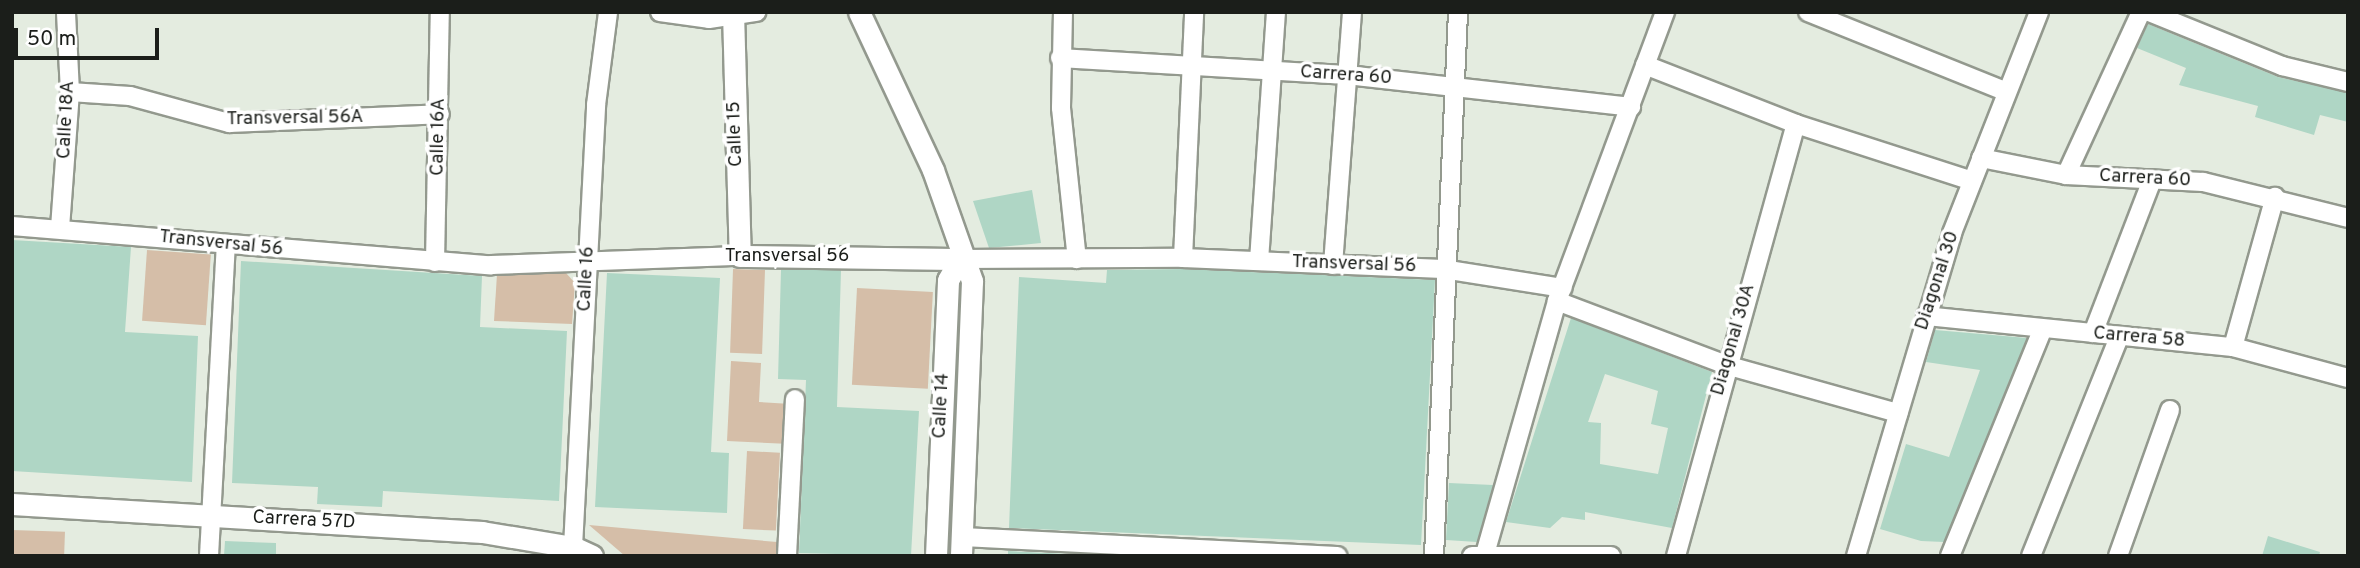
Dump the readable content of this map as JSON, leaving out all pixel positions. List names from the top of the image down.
{
  "streets": {
    "street": [
      "Carrera 60",
      "Transversal 56A",
      "Calle 18A",
      "Calle 15",
      "Calle 16A",
      "Transversal 56",
      "Calle 16",
      "Diagonal 30",
      "Carrera 58",
      "Diagonal 30A",
      "Calle 14",
      "Carrera 57D"
    ]
  },
  "crossings": [
    ["Carrera 60", "Diagonal 30"],
    ["Transversal 56A", "Calle 18A"],
    ["Transversal 56A", "Calle 16A"],
    ["Calle 18A", "Transversal 56"],
    ["Calle 15", "Transversal 56"],
    ["Calle 16A", "Transversal 56"],
    ["Transversal 56", "Calle 16"],
    ["Transversal 56", "Calle 14"],
    ["Calle 16", "Carrera 57D"],
    ["Diagonal 30", "Carrera 58"]
  ],
  "scale_bar": "50 m"
}
